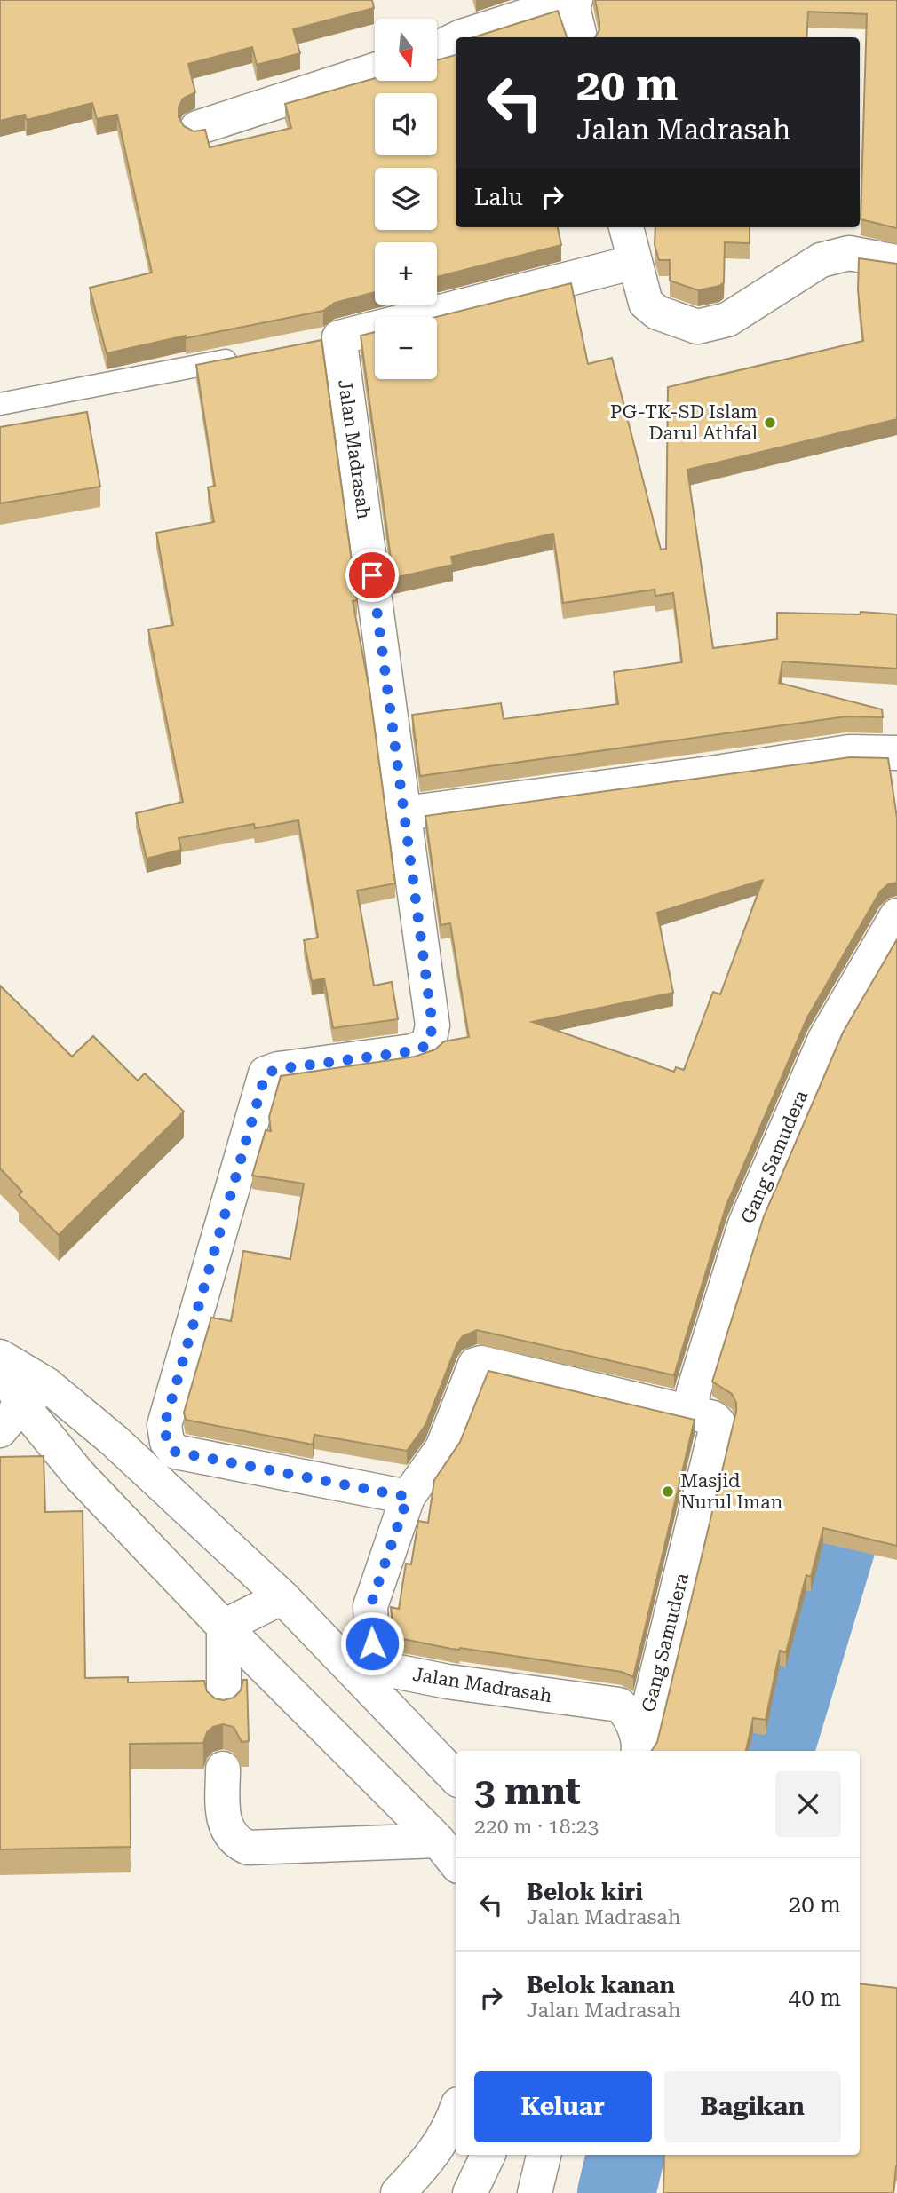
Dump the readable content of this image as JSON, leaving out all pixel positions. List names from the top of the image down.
{
  "streets": {
    "street": ["Jalan Madrasah", "Gang Samudera"]
  },
  "crossings": [
    ["Jalan Madrasah", "Gang Samudera"]
  ],
  "places": ["PG-TK-SD Islam Darul Athfal", "Masjid Nurul Iman"],
  "north": "bottom",
  "page": {
    "map_buttons": ["+", "−"],
    "turn": ["20 m", "Jalan Madrasah"],
    "then": "Lalu",
    "heading": ["3 mnt", "220 m · 18:23"],
    "list": [
      {
        "name": "Belok kiri",
        "note": "Jalan Madrasah",
        "value": "20 m"
      },
      {
        "name": "Belok kanan",
        "note": "Jalan Madrasah",
        "value": "40 m"
      }
    ],
    "buttons": ["Keluar", "Bagikan"]
  }
}
